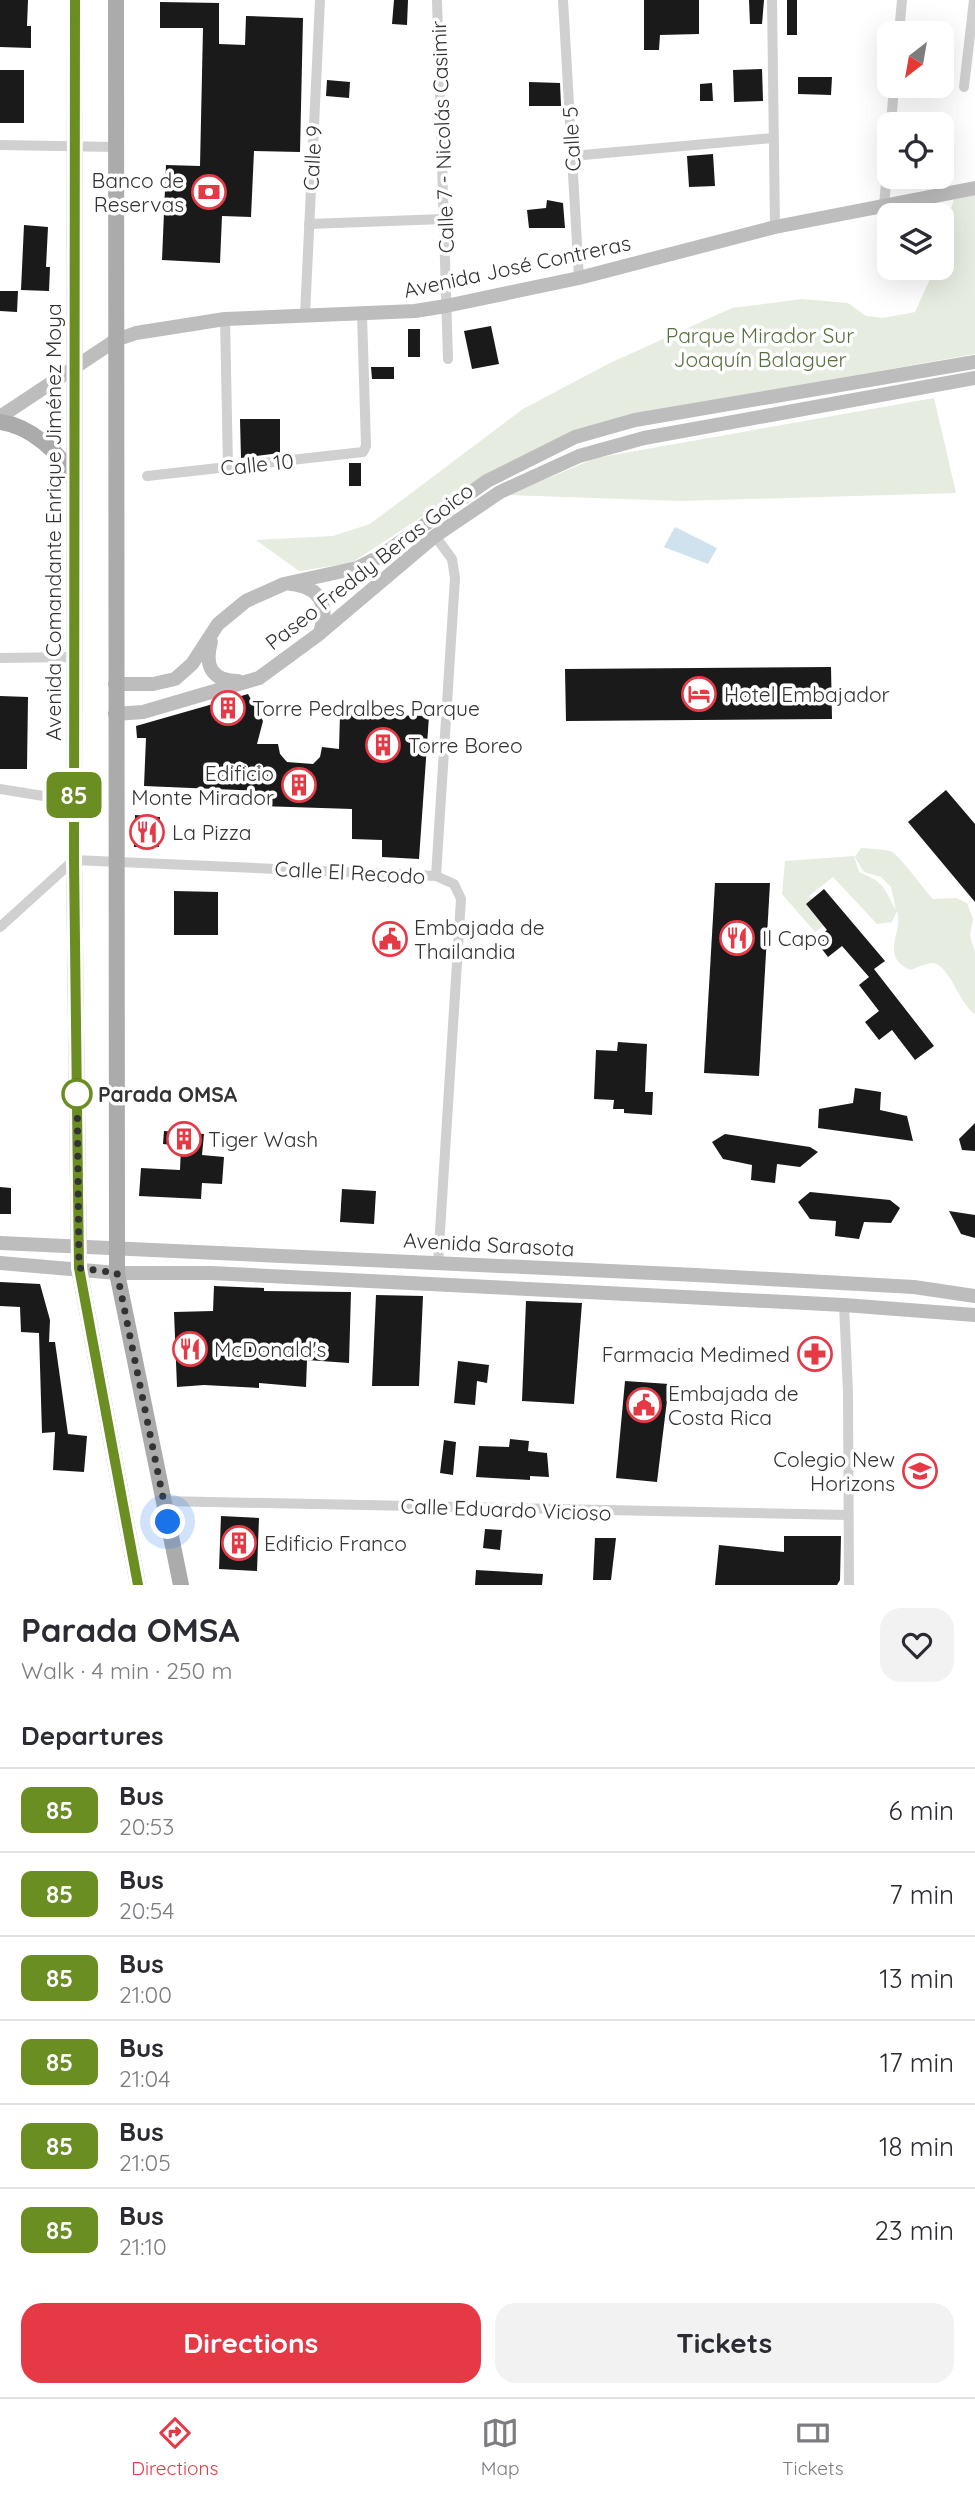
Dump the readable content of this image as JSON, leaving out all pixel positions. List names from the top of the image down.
{
  "streets": {
    "main road": [
      "Avenida José Contreras",
      "Avenida Comandante Enrique Jiménez Moya",
      "Paseo Freddy Beras Goico",
      "Avenida Sarasota"
    ],
    "street": [
      "Calle 7 - Nicolás Casimir",
      "Calle 5",
      "Calle 9",
      "Calle 10",
      "Calle El Recodo",
      "Calle Eduardo Vicioso"
    ]
  },
  "crossings": [
    ["Calle 7 - Nicolás Casimir", "Avenida José Contreras"],
    ["Calle 5", "Avenida José Contreras"],
    ["Calle 9", "Avenida José Contreras"],
    ["Avenida José Contreras", "Calle 10"],
    ["Avenida José Contreras", "Avenida Comandante Enrique Jiménez Moya"],
    ["Avenida Comandante Enrique Jiménez Moya", "Calle El Recodo"],
    ["Avenida Comandante Enrique Jiménez Moya", "Avenida Sarasota"],
    ["Calle El Recodo", "Avenida Sarasota"]
  ],
  "parks": ["Parque Mirador Sur Joaquín Balaguer"],
  "places": {
    "bank": ["Banco de Reservas"],
    "hotel": ["Hotel Embajador"],
    "building": [
      "Torre Pedralbes Parque",
      "Torre Boreo",
      "Edificio Monte Mirador",
      "Tiger Wash",
      "Edificio Franco"
    ],
    "restaurant": ["La Pizza", "Il Capo", "McDonald's"],
    "public building": ["Embajada de Thailandia", "Embajada de Costa Rica"],
    "other": ["Parada OMSA"],
    "pharmacy": ["Farmacia Medimed"],
    "school or university": ["Colegio New Horizons"]
  },
  "lines": ["bus line 85"],
  "north": "bottom left",
  "page": {
    "on_map": "85",
    "heading": [
      ["Parada OMSA", "Walk · 4 min · 250 m"],
      "Departures"
    ],
    "list": [
      {
        "mark": "85",
        "name": "Bus",
        "note": "20:53",
        "value": "6 min"
      },
      {
        "mark": "85",
        "name": "Bus",
        "note": "20:54",
        "value": "7 min"
      },
      {
        "mark": "85",
        "name": "Bus",
        "note": "21:00",
        "value": "13 min"
      },
      {
        "mark": "85",
        "name": "Bus",
        "note": "21:04",
        "value": "17 min"
      },
      {
        "mark": "85",
        "name": "Bus",
        "note": "21:05",
        "value": "18 min"
      },
      {
        "mark": "85",
        "name": "Bus",
        "note": "21:10",
        "value": "23 min"
      }
    ],
    "buttons": ["Directions", "Tickets"],
    "tabs": ["Directions", "Map", "Tickets"]
  }
}
